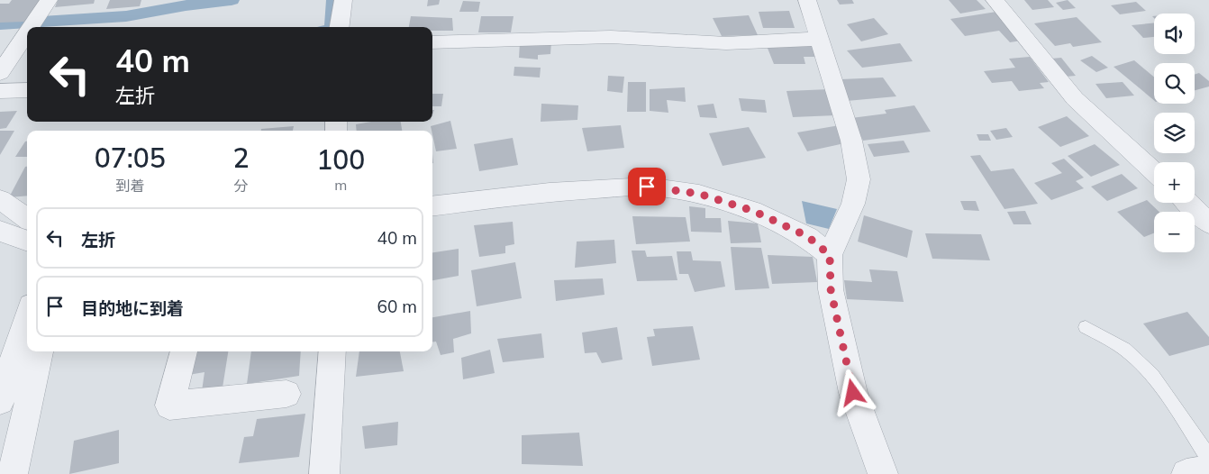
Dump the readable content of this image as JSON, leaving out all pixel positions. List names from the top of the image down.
{
  "page": {
    "map_buttons": ["+", "−"],
    "turn": ["40 m", "左折"],
    "eta": [
      "07:05",
      "到着",
      "2",
      "分",
      "100",
      "m"
    ],
    "list": [
      {
        "name": "左折",
        "value": "40 m"
      },
      {
        "name": "目的地に到着",
        "value": "60 m"
      }
    ]
  }
}
